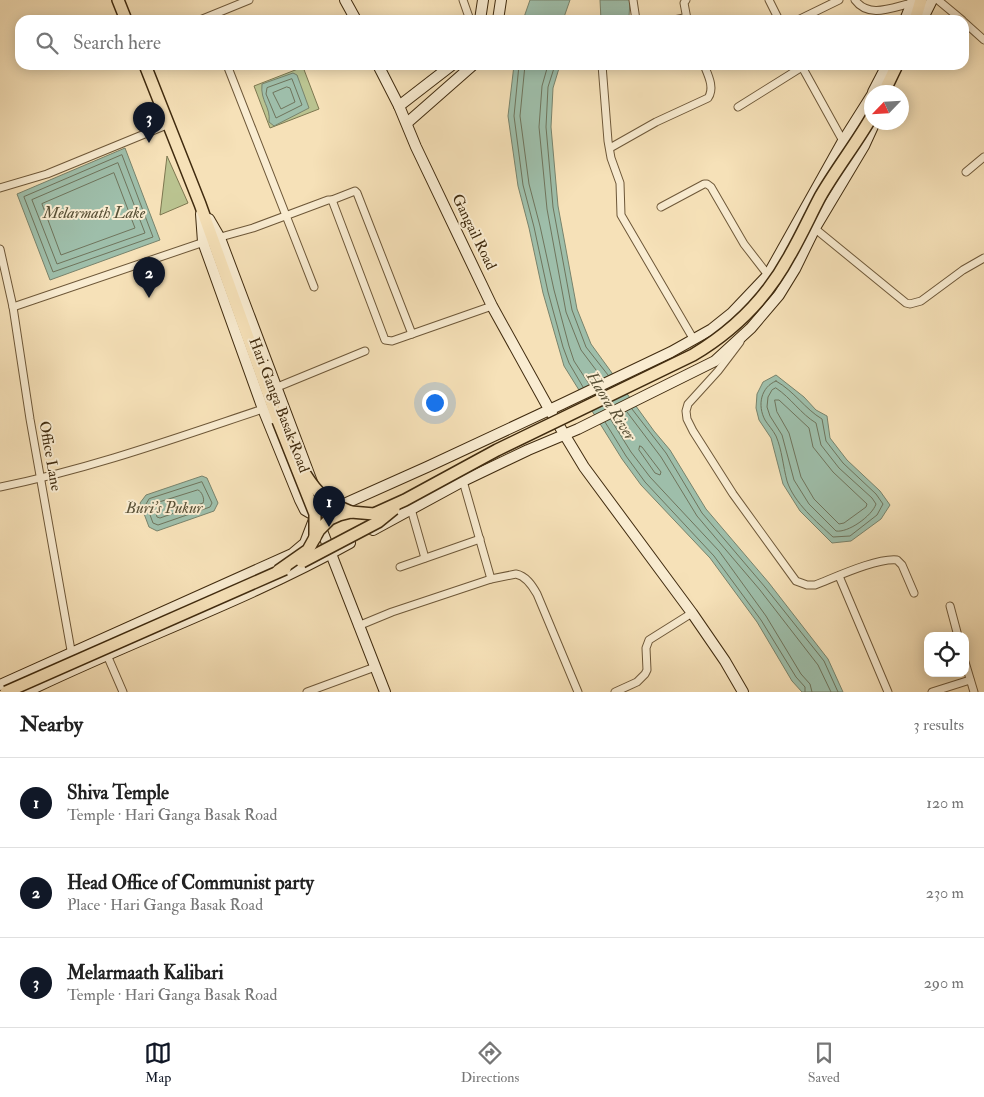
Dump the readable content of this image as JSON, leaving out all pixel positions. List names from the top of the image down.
{
  "streets": {
    "street": ["Gangail Road", "Hari Ganga Basak Road", "Office Lane"]
  },
  "water": ["Melarmath Lake", "Haora River", "Buri's Pukur"],
  "north": "bottom left",
  "page": {
    "search": "Search here",
    "pins": ["3", "2", "1"],
    "heading": ["Nearby", "3 results"],
    "list": [
      {
        "mark": "1",
        "name": "Shiva Temple",
        "note": "Temple · Hari Ganga Basak Road",
        "value": "120 m"
      },
      {
        "mark": "2",
        "name": "Head Office of Communist party",
        "note": "Place · Hari Ganga Basak Road",
        "value": "230 m"
      },
      {
        "mark": "3",
        "name": "Melarmaath Kalibari",
        "note": "Temple · Hari Ganga Basak Road",
        "value": "290 m"
      }
    ],
    "nav": ["Map", "Directions", "Saved"]
  }
}
